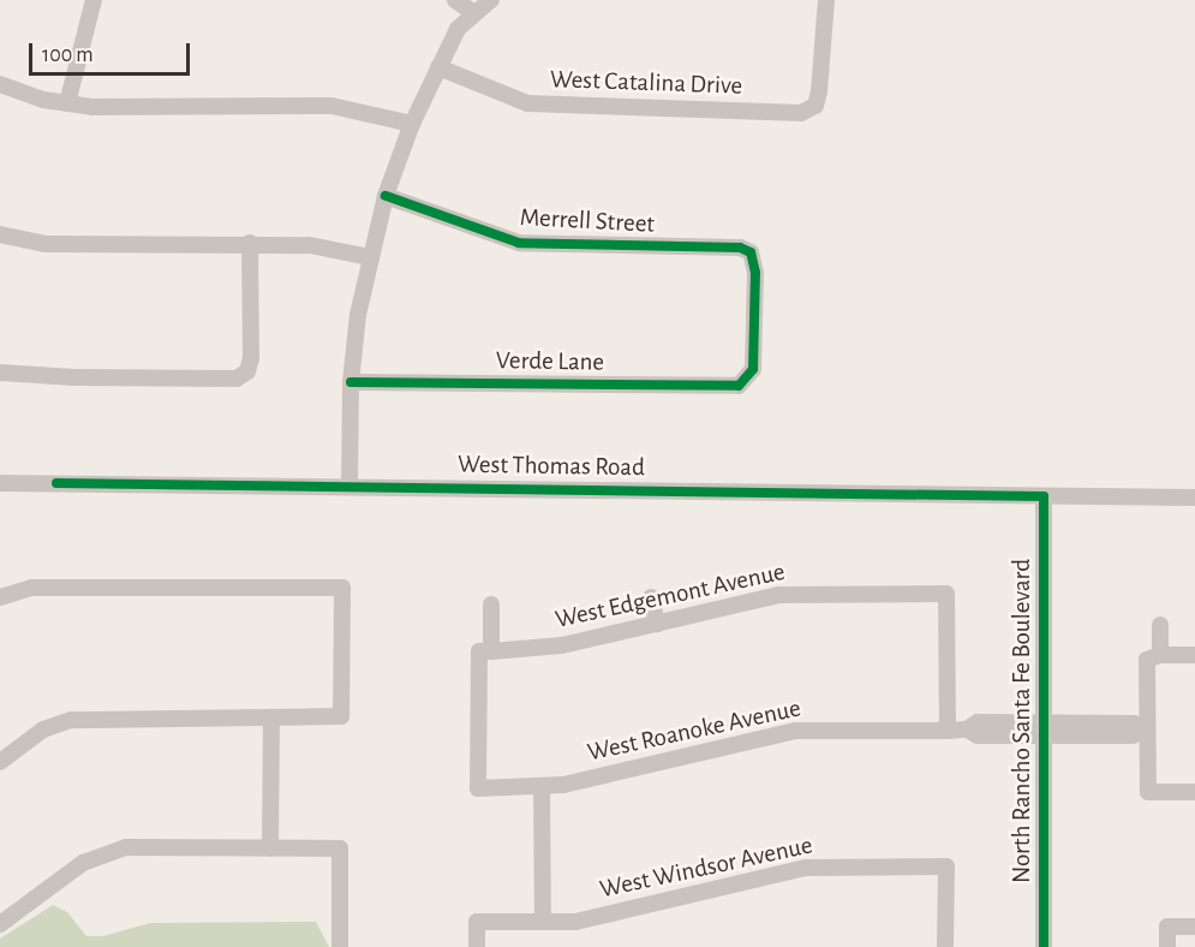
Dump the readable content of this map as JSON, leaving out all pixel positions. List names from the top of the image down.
{
  "streets": {
    "street": [
      "West Catalina Drive",
      "Merrell Street",
      "Verde Lane",
      "West Thomas Road",
      "West Edgemont Avenue",
      "North Rancho Santa Fe Boulevard",
      "West Roanoke Avenue",
      "West Windsor Avenue"
    ]
  },
  "crossings": [
    ["Merrell Street", "Verde Lane"],
    ["West Thomas Road", "North Rancho Santa Fe Boulevard"],
    ["West Edgemont Avenue", "West Roanoke Avenue"],
    ["North Rancho Santa Fe Boulevard", "West Roanoke Avenue"]
  ],
  "scale_bar": "100 m"
}
